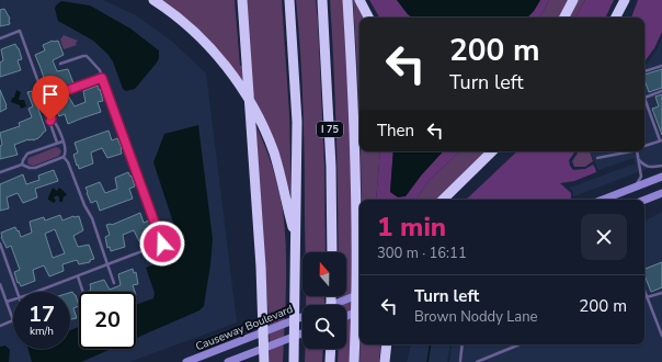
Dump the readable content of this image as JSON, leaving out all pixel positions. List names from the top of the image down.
{
  "streets": {
    "highway": ["I 75"],
    "main road": ["Causeway Boulevard"]
  },
  "north": "top",
  "page": {
    "turn": ["200 m", "Turn left"],
    "then": "Then",
    "heading": ["1 min", "300 m · 16:11"],
    "list": [
      {
        "name": "Turn left",
        "note": "Brown Noddy Lane",
        "value": "200 m"
      }
    ],
    "speed": "17 km/h",
    "limit": "20"
  }
}
